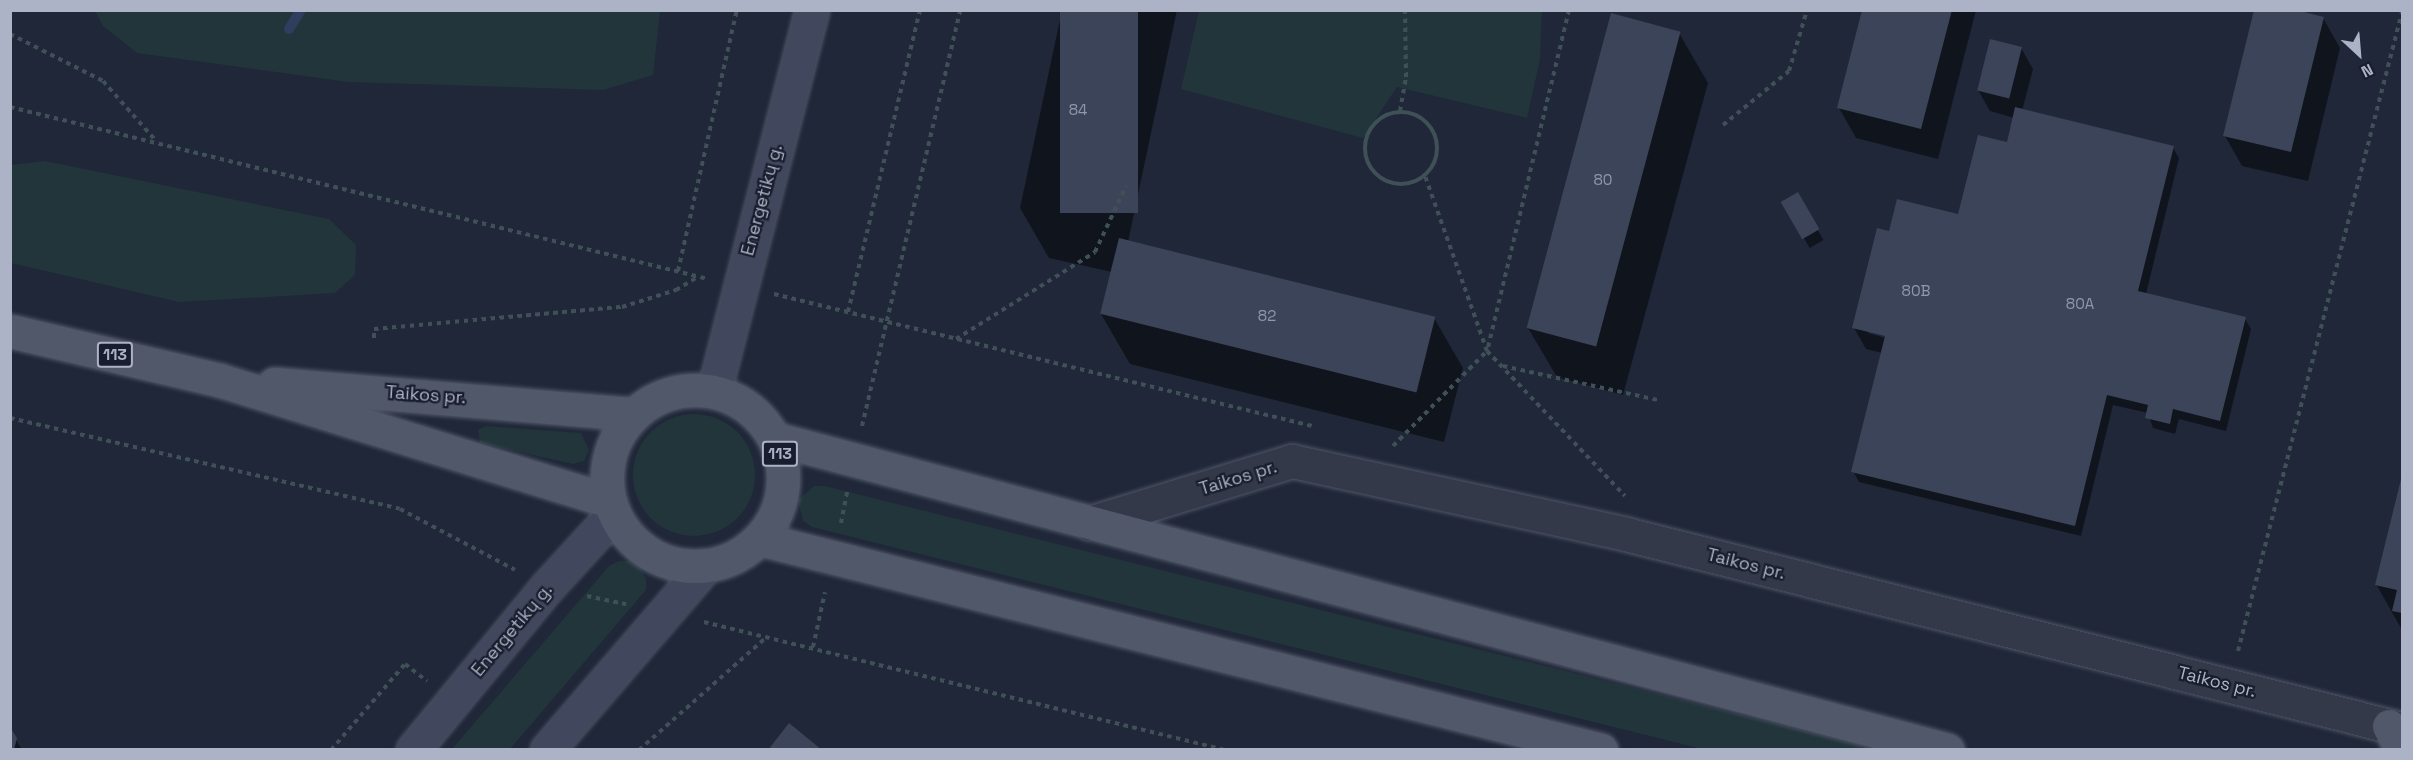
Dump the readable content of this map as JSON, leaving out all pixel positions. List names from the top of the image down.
{
  "streets": {
    "main road": ["Energetikų g.", "113", "Taikos pr."]
  },
  "crossings": [
    ["Energetikų g.", "113"],
    ["Energetikų g.", "Taikos pr."],
    ["113", "Taikos pr."]
  ],
  "house_numbers": [
    "84",
    "80",
    "80B",
    "80A",
    "82"
  ],
  "north": "bottom right"
}
